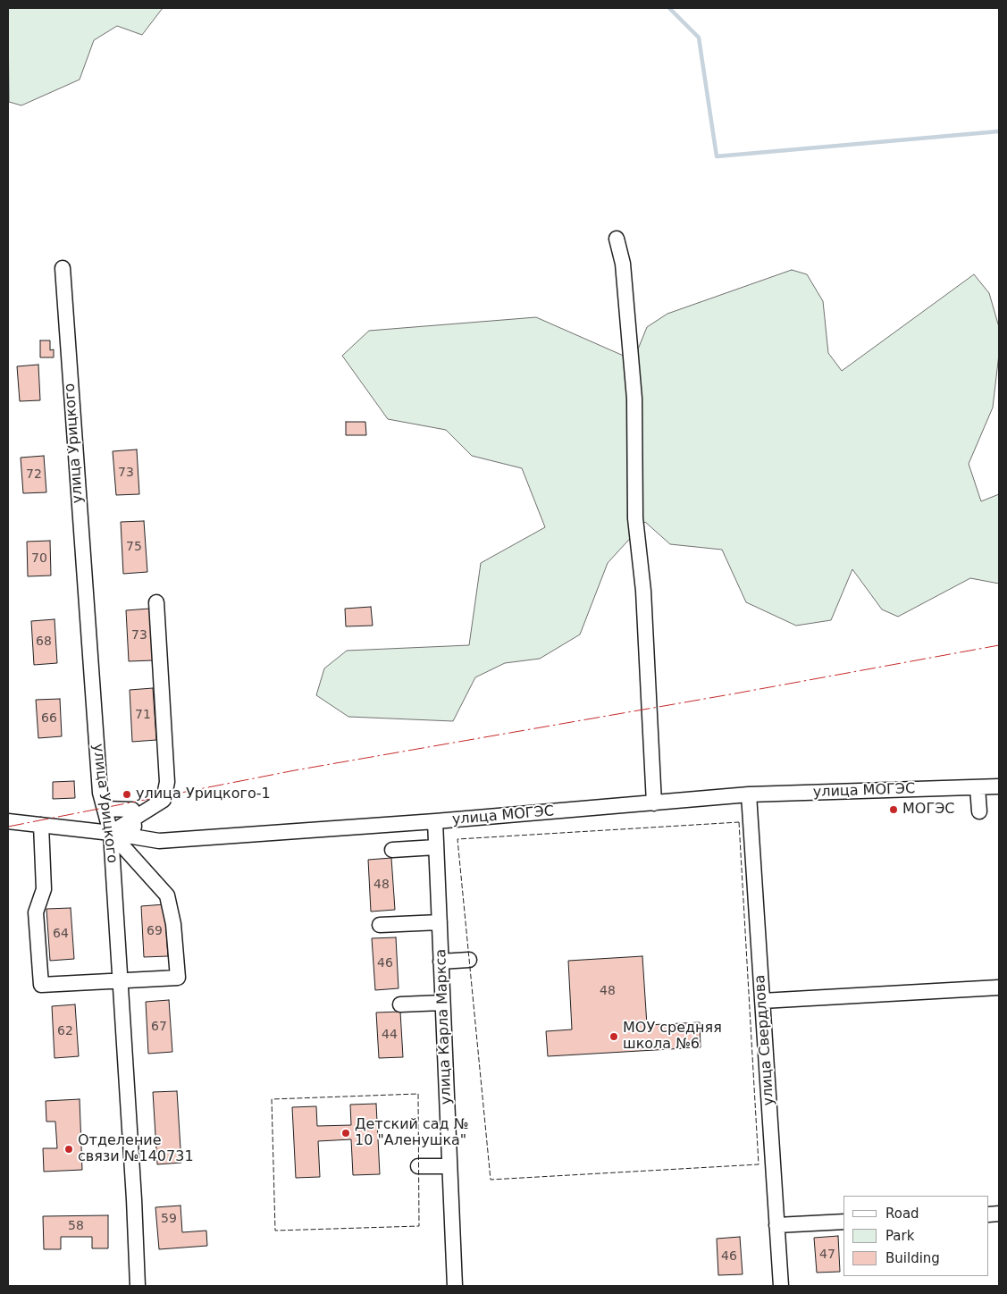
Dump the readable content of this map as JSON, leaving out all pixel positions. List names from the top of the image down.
{
  "streets": {
    "street": [
      "улица Урицкого",
      "улица МОГЭС",
      "улица Карла Маркса",
      "улица Свердлова"
    ]
  },
  "crossings": [
    ["улица Урицкого", "улица МОГЭС"],
    ["улица МОГЭС", "улица Карла Маркса"],
    ["улица МОГЭС", "улица Свердлова"]
  ],
  "places": [
    "улица Урицкого-1",
    "МОГЭС",
    "МОУ средняя школа №6",
    "Детский сад № 10 \"Аленушка\"",
    "Отделение связи №140731"
  ],
  "house_numbers": [
    "73",
    "72",
    "75",
    "70",
    "73",
    "68",
    "71",
    "66",
    "48",
    "69",
    "64",
    "46",
    "48",
    "67",
    "62",
    "44",
    "59",
    "58",
    "47",
    "46"
  ],
  "legend": ["Road", "Park", "Building"]
}
